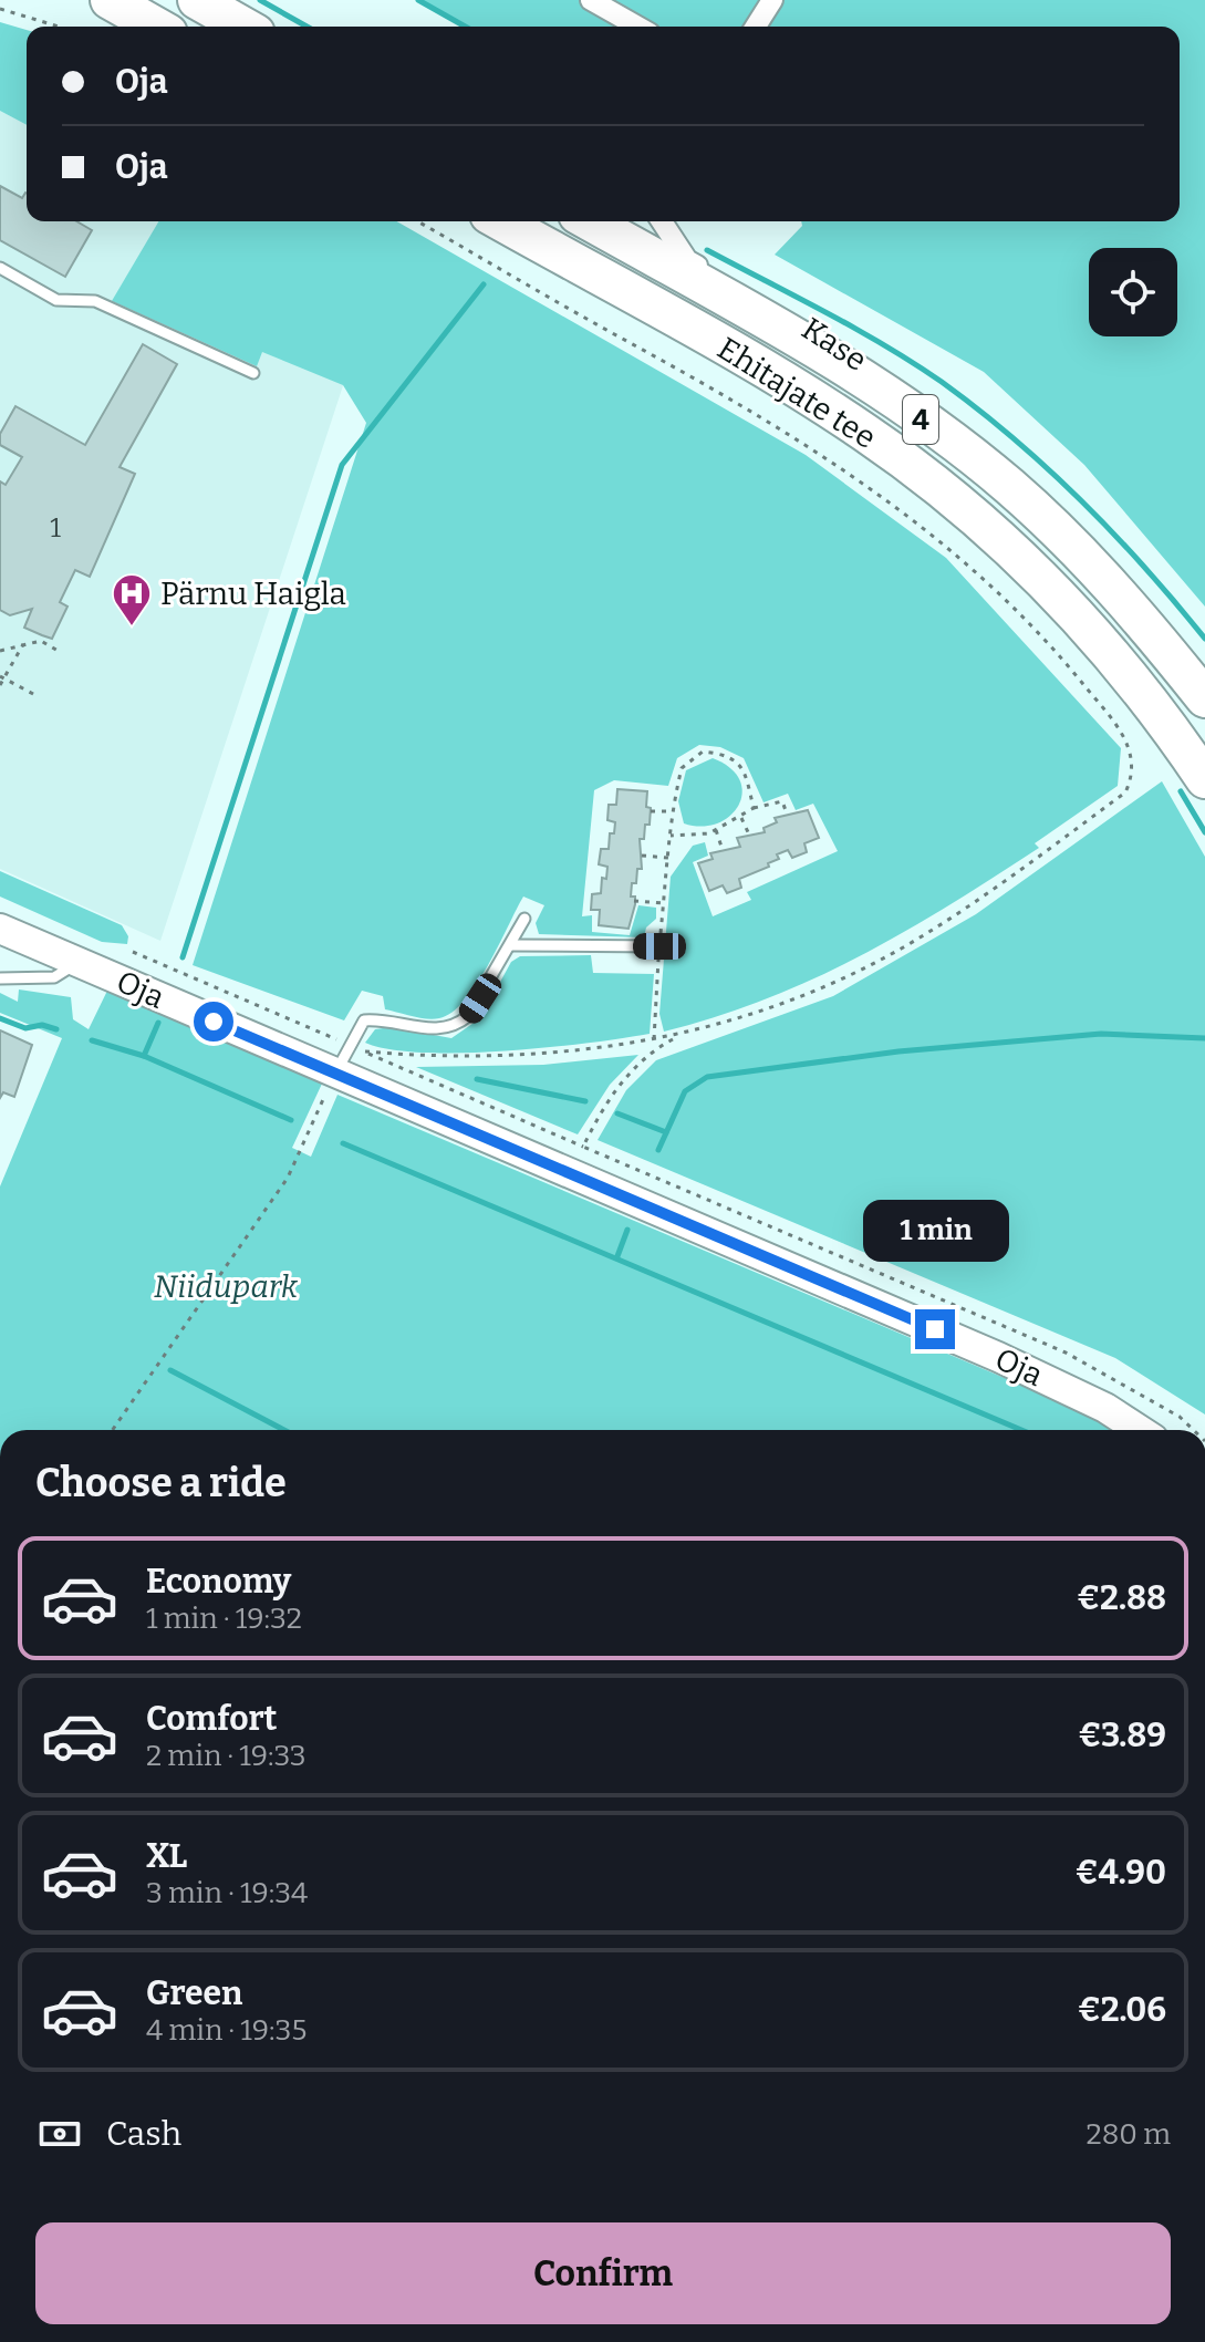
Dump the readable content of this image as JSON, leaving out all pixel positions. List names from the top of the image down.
{
  "streets": {
    "highway": ["Ehitajate tee", "4"],
    "street": ["Kase", "Oja"]
  },
  "crossings": [
    ["Kase", "Ehitajate tee"]
  ],
  "parks": ["Niidupark"],
  "places": {
    "hospital": ["Pärnu Haigla"]
  },
  "house_numbers": ["1"],
  "page": {
    "banner": ["Oja", "Oja"],
    "bubble": "1 min",
    "heading": "Choose a ride",
    "list": [
      {
        "name": "Economy",
        "note": "1 min · 19:32",
        "value": "€2.88"
      },
      {
        "name": "Comfort",
        "note": "2 min · 19:33",
        "value": "€3.89"
      },
      {
        "name": "XL",
        "note": "3 min · 19:34",
        "value": "€4.90"
      },
      {
        "name": "Green",
        "note": "4 min · 19:35",
        "value": "€2.06"
      }
    ],
    "pay": ["Cash", "280 m"],
    "buttons": "Confirm"
  }
}
